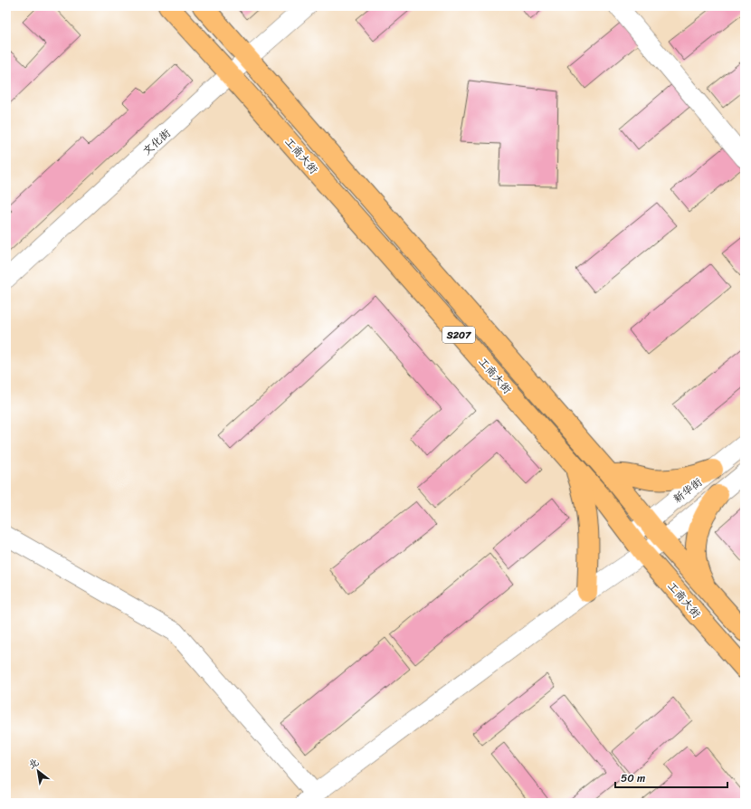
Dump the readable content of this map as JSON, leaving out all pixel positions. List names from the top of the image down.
{
  "streets": {
    "main road": ["工商大街", "S207"],
    "street": ["文化街", "新华街"]
  },
  "crossings": [
    ["文化街", "工商大街"],
    ["工商大街", "新华街"]
  ],
  "scale_bar": "50 m",
  "north": "top left"
}
